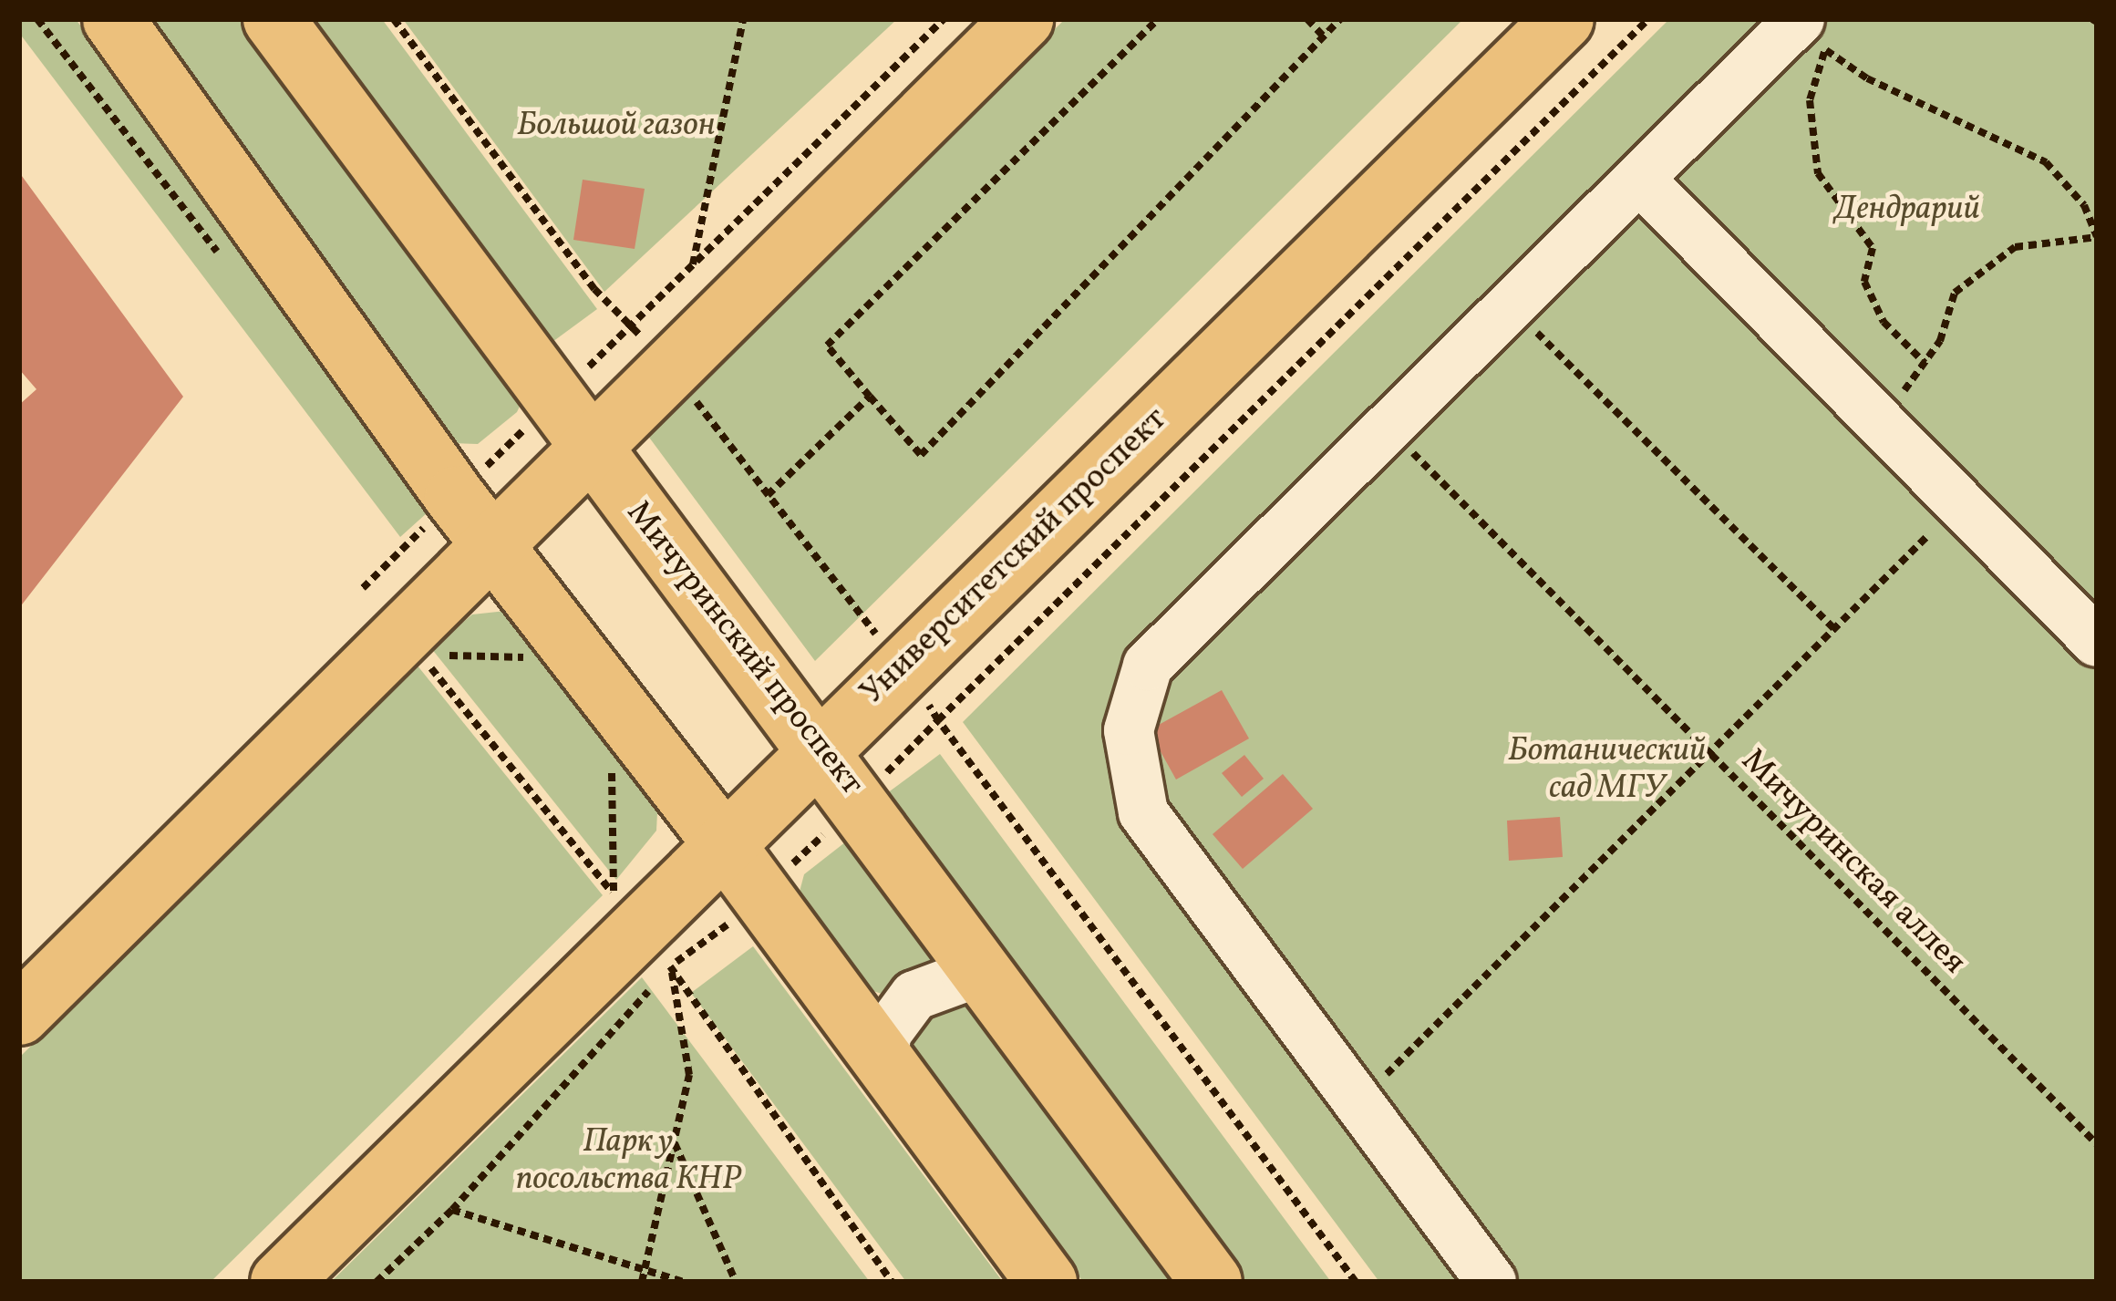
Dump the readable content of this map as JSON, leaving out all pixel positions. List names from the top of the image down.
{
  "streets": {
    "main road": ["Университетский проспект", "Мичуринский проспект"],
    "path": ["Мичуринская аллея"]
  },
  "crossings": [
    ["Университетский проспект", "Мичуринский проспект"]
  ],
  "parks": [
    "Большой газон",
    "Дендрарий",
    "Ботанический сад МГУ",
    "Парк у посольства КНР"
  ]
}
